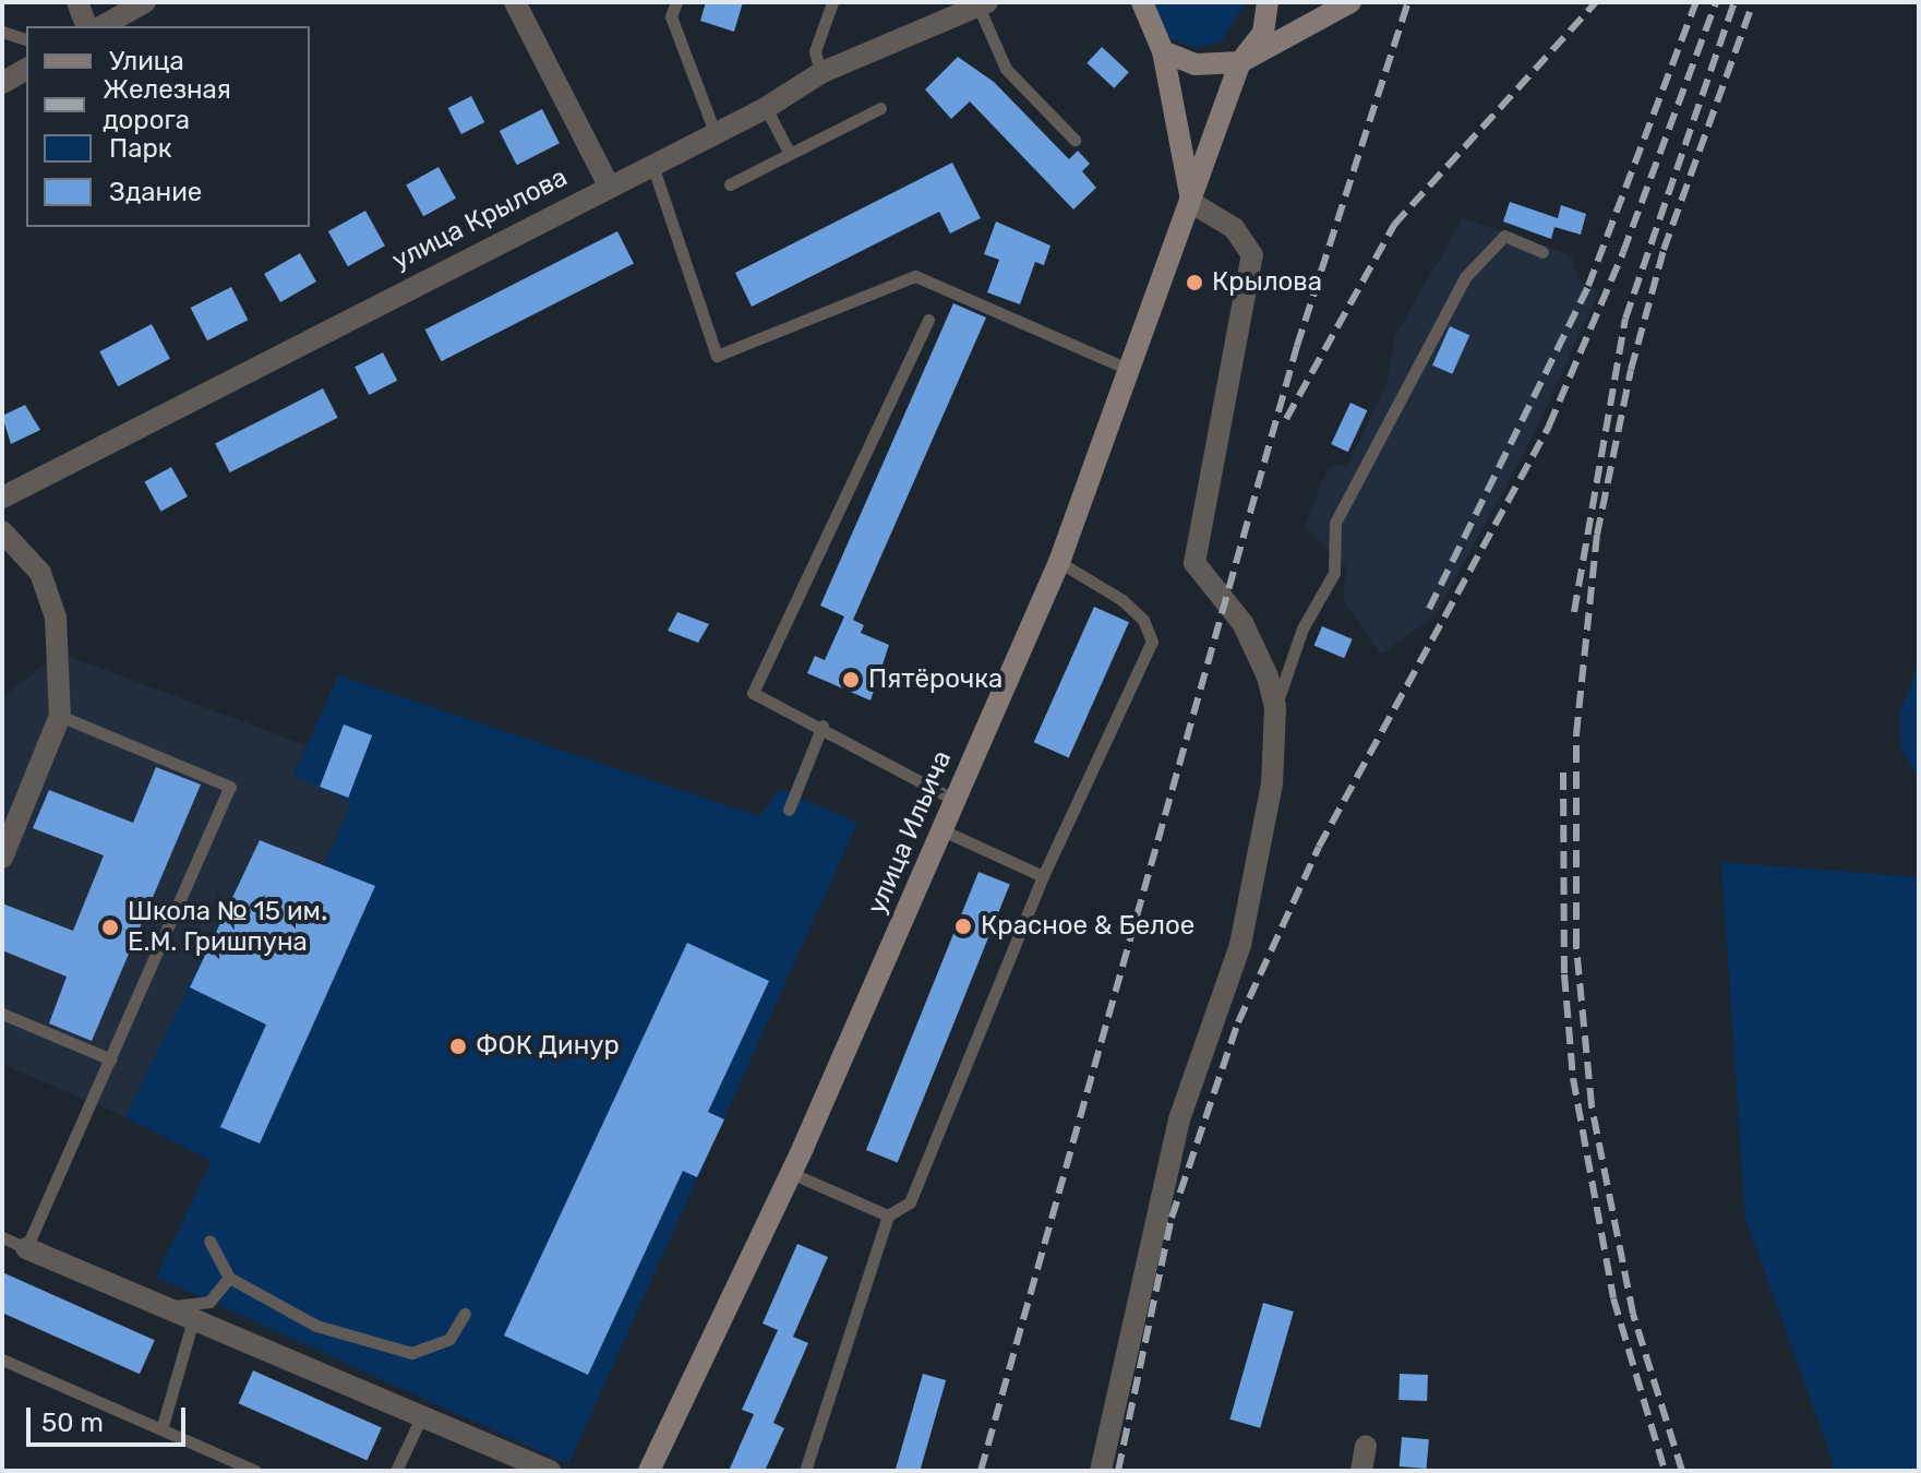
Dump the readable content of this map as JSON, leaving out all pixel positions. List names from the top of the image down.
{
  "streets": {
    "street": ["улица Крылова", "улица Ильича"]
  },
  "places": [
    "Крылова",
    "Пятёрочка",
    "Красное & Белое",
    "Школа № 15 им. Е.М. Гришпуна",
    "ФОК Динур"
  ],
  "legend": [
    "Улица",
    "Железная дорога",
    "Парк",
    "Здание"
  ],
  "scale_bar": "50 m"
}
